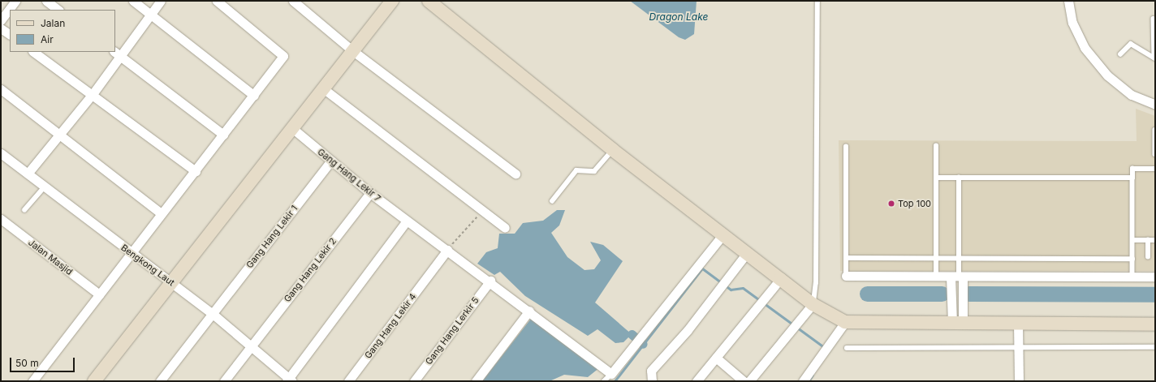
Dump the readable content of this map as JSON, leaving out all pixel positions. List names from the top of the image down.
{
  "streets": {
    "street": [
      "Gang Hang Lekir 7",
      "Gang Hang Lekir 1",
      "Jalan Masjid",
      "Bengkong Laut",
      "Gang Hang Lekir 2",
      "Gang Hang Lekir 4",
      "Gang Hang Lerkir 5"
    ]
  },
  "crossings": [
    ["Gang Hang Lekir 7", "Gang Hang Lekir 1"],
    ["Gang Hang Lekir 7", "Gang Hang Lekir 2"],
    ["Gang Hang Lekir 7", "Gang Hang Lekir 4"],
    ["Gang Hang Lekir 7", "Gang Hang Lerkir 5"],
    ["Gang Hang Lekir 1", "Bengkong Laut"],
    ["Bengkong Laut", "Gang Hang Lekir 2"]
  ],
  "water": ["Dragon Lake"],
  "places": ["Top 100"],
  "legend": ["Jalan", "Air"],
  "scale_bar": "50 m"
}
